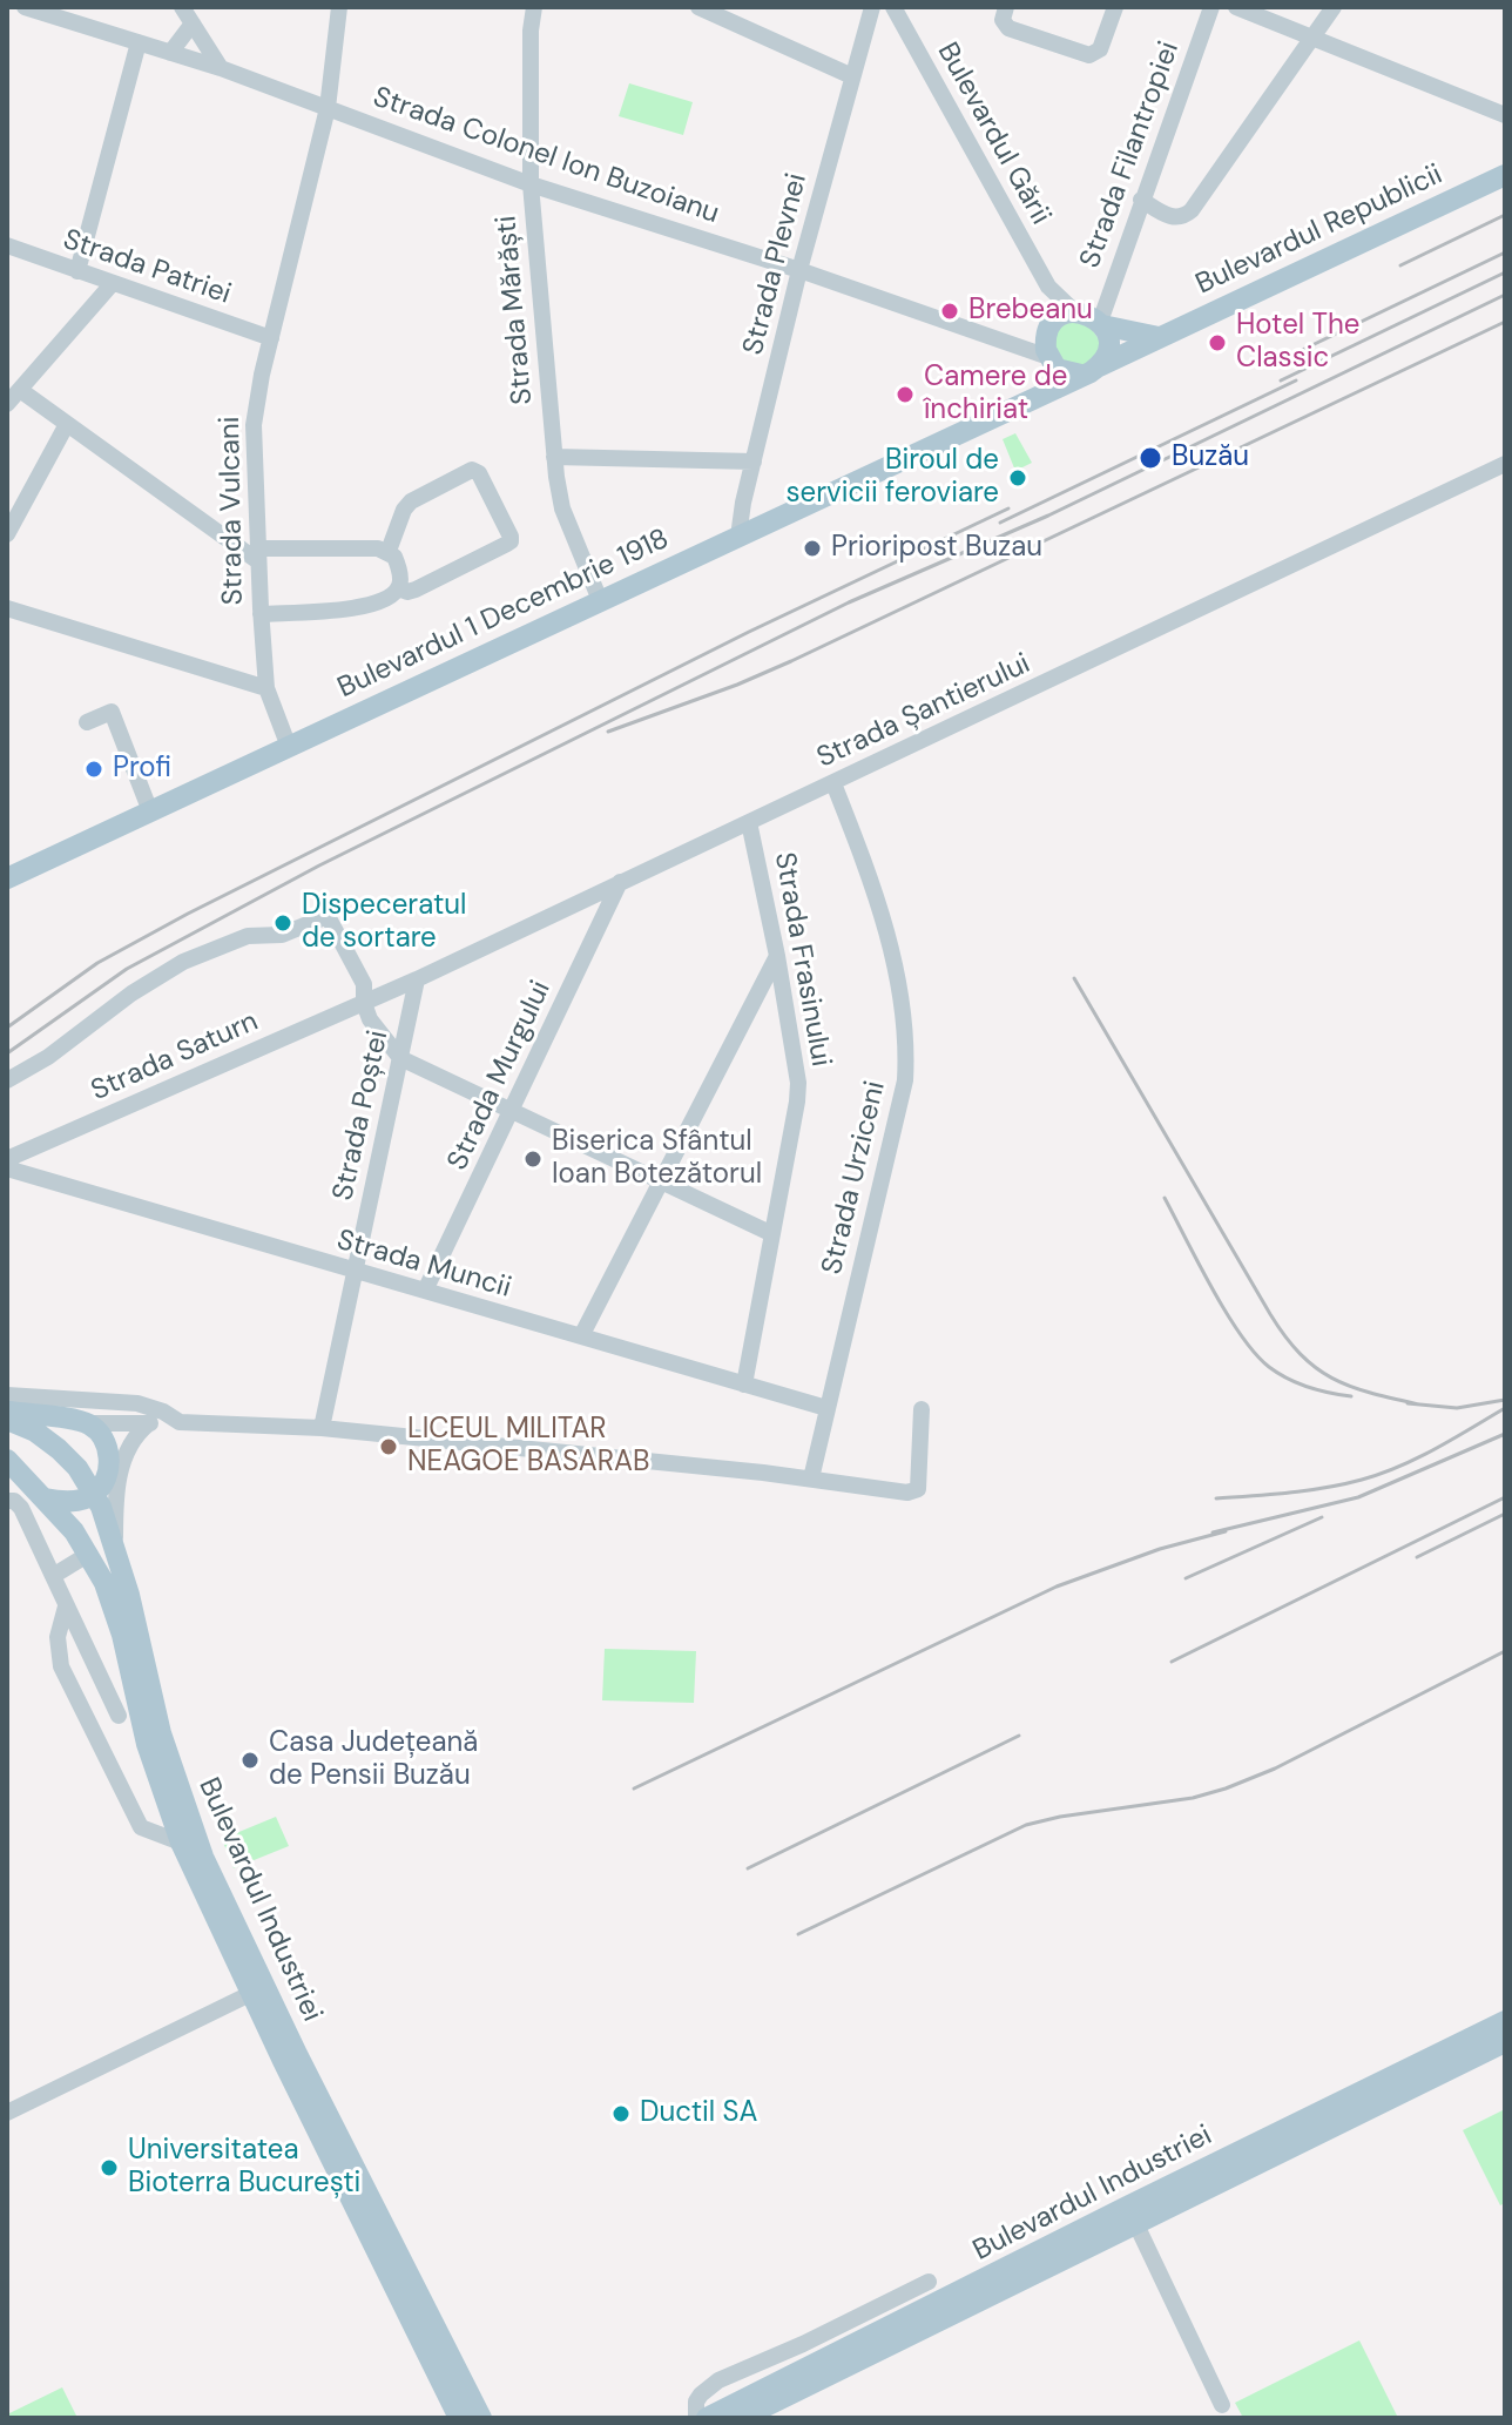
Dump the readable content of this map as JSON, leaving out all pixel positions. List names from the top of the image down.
{
  "streets": {
    "main road": ["Bulevardul Republicii", "Bulevardul 1 Decembrie 1918", "Bulevardul Industriei"],
    "street": [
      "Bulevardul Gării",
      "Strada Filantropiei",
      "Strada Colonel Ion Buzoianu",
      "Strada Plevnei",
      "Strada Patriei",
      "Strada Mărăști",
      "Strada Vulcani",
      "Strada Șantierului",
      "Strada Frasinului",
      "Strada Saturn",
      "Strada Murgului",
      "Strada Poștei",
      "Strada Urziceni",
      "Strada Muncii"
    ]
  },
  "crossings": [
    ["Bulevardul Gării", "Strada Filantropiei"],
    ["Bulevardul Gării", "Strada Colonel Ion Buzoianu"],
    ["Bulevardul Gării", "Bulevardul Republicii"],
    ["Bulevardul Gării", "Bulevardul 1 Decembrie 1918"],
    ["Strada Filantropiei", "Strada Colonel Ion Buzoianu"],
    ["Strada Filantropiei", "Bulevardul Republicii"],
    ["Strada Filantropiei", "Bulevardul 1 Decembrie 1918"],
    ["Strada Colonel Ion Buzoianu", "Bulevardul Republicii"],
    ["Strada Colonel Ion Buzoianu", "Strada Plevnei"],
    ["Strada Colonel Ion Buzoianu", "Strada Mărăști"],
    ["Strada Colonel Ion Buzoianu", "Strada Vulcani"],
    ["Strada Colonel Ion Buzoianu", "Bulevardul 1 Decembrie 1918"],
    ["Bulevardul Republicii", "Bulevardul 1 Decembrie 1918"],
    ["Strada Plevnei", "Bulevardul 1 Decembrie 1918"],
    ["Strada Patriei", "Strada Vulcani"],
    ["Strada Mărăști", "Bulevardul 1 Decembrie 1918"],
    ["Strada Vulcani", "Bulevardul 1 Decembrie 1918"],
    ["Strada Șantierului", "Strada Frasinului"],
    ["Strada Șantierului", "Strada Saturn"],
    ["Strada Șantierului", "Strada Murgului"],
    ["Strada Șantierului", "Strada Poștei"],
    ["Strada Șantierului", "Strada Urziceni"],
    ["Strada Frasinului", "Strada Muncii"],
    ["Strada Murgului", "Strada Muncii"],
    ["Strada Poștei", "Strada Muncii"],
    ["Strada Urziceni", "Strada Muncii"]
  ],
  "places": [
    "Brebeanu",
    "Hotel The Classic",
    "Camere de închiriat",
    "Buzău",
    "Biroul de servicii feroviare",
    "Prioripost Buzau",
    "Profi",
    "Dispeceratul de sortare",
    "Biserica Sfântul Ioan Botezătorul",
    "LICEUL MILITAR NEAGOE BASARAB",
    "Casa Județeană de Pensii Buzău",
    "Ductil SA",
    "Universitatea Bioterra București"
  ]
}
